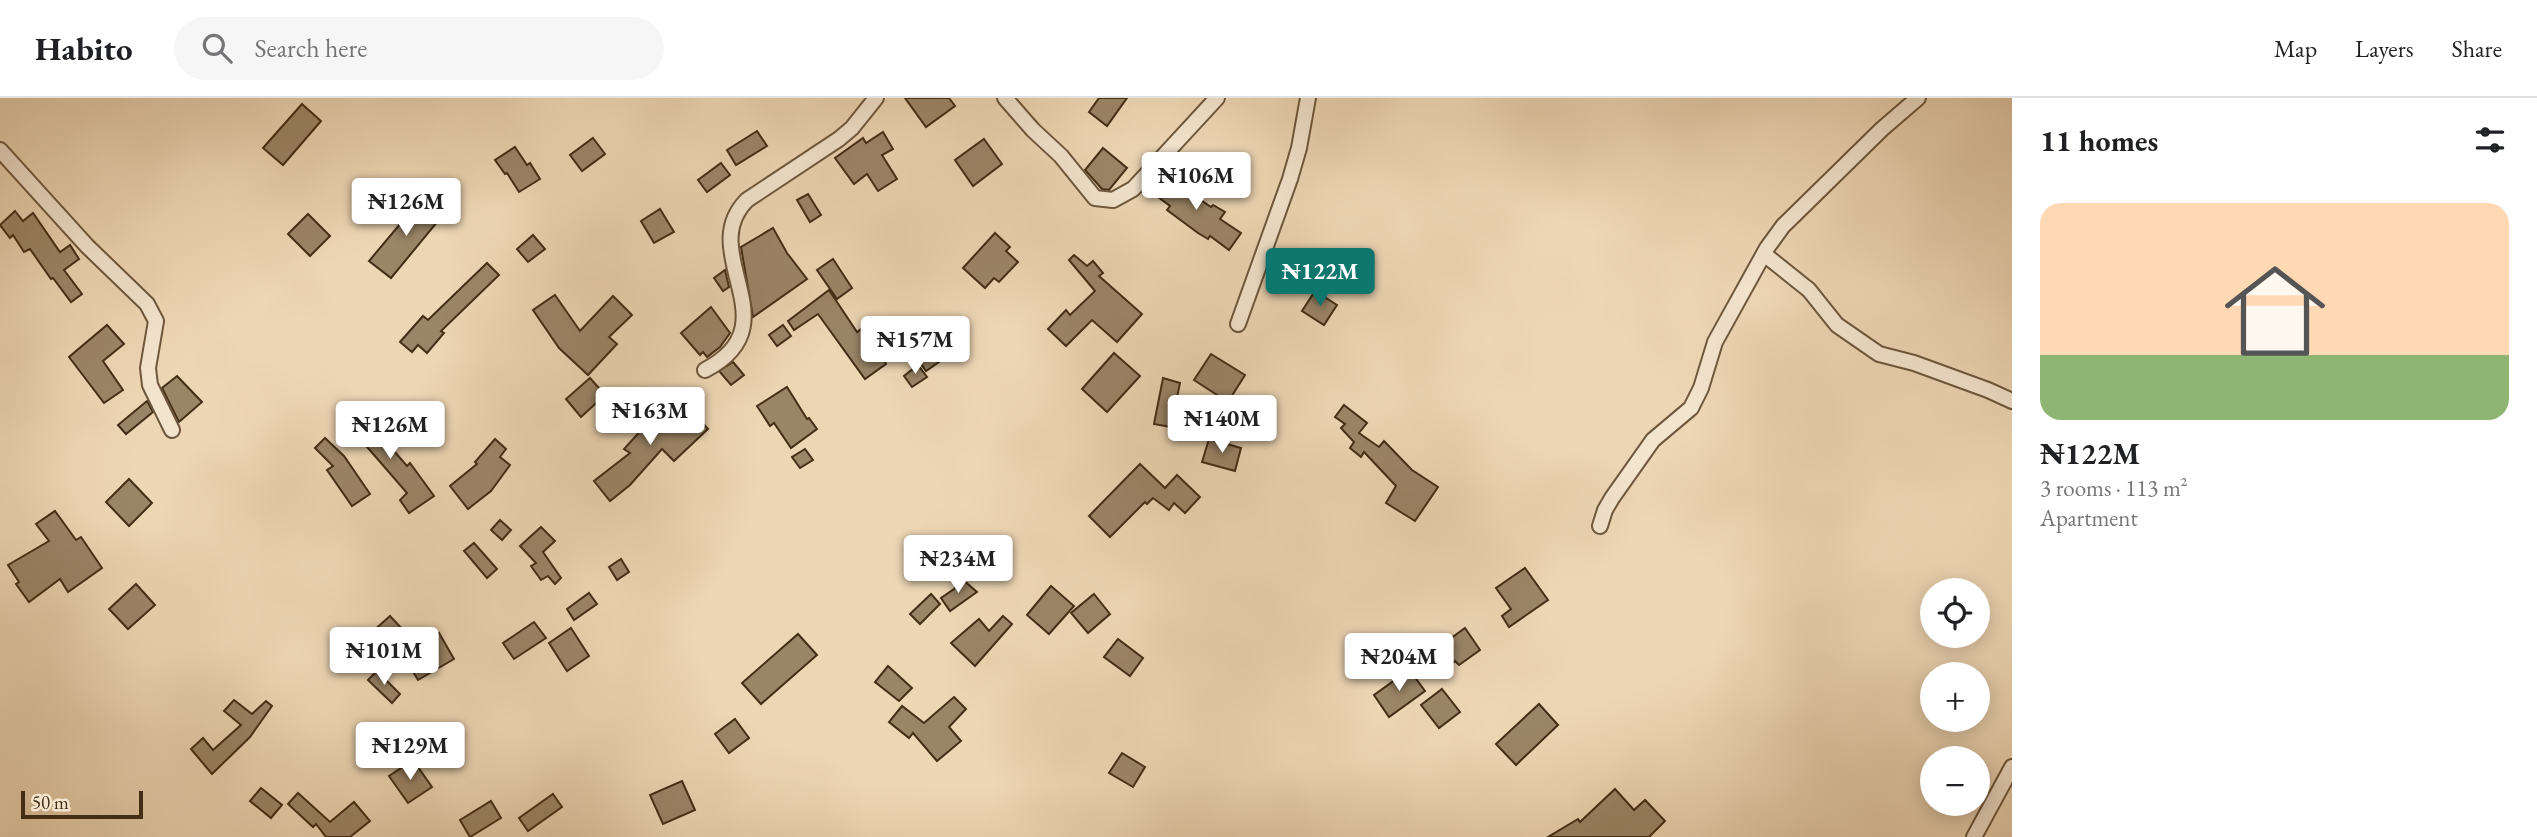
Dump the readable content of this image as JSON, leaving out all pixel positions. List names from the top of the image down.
{
  "scale_bar": "50 m",
  "page": {
    "header": "Habito",
    "search": "Search here",
    "nav": ["Map", "Layers", "Share"],
    "heading": "11 homes",
    "price": [
      "₦106M",
      "₦126M",
      "₦122M",
      "₦157M",
      "₦163M",
      "₦140M",
      "₦126M",
      "₦234M",
      "₦101M",
      "₦204M",
      "₦129M"
    ],
    "list": [
      {
        "name": "₦122M",
        "note": "3 rooms · 113 m² · Apartment"
      }
    ],
    "map_buttons": ["+", "−"],
    "scale": "50 m"
  }
}
